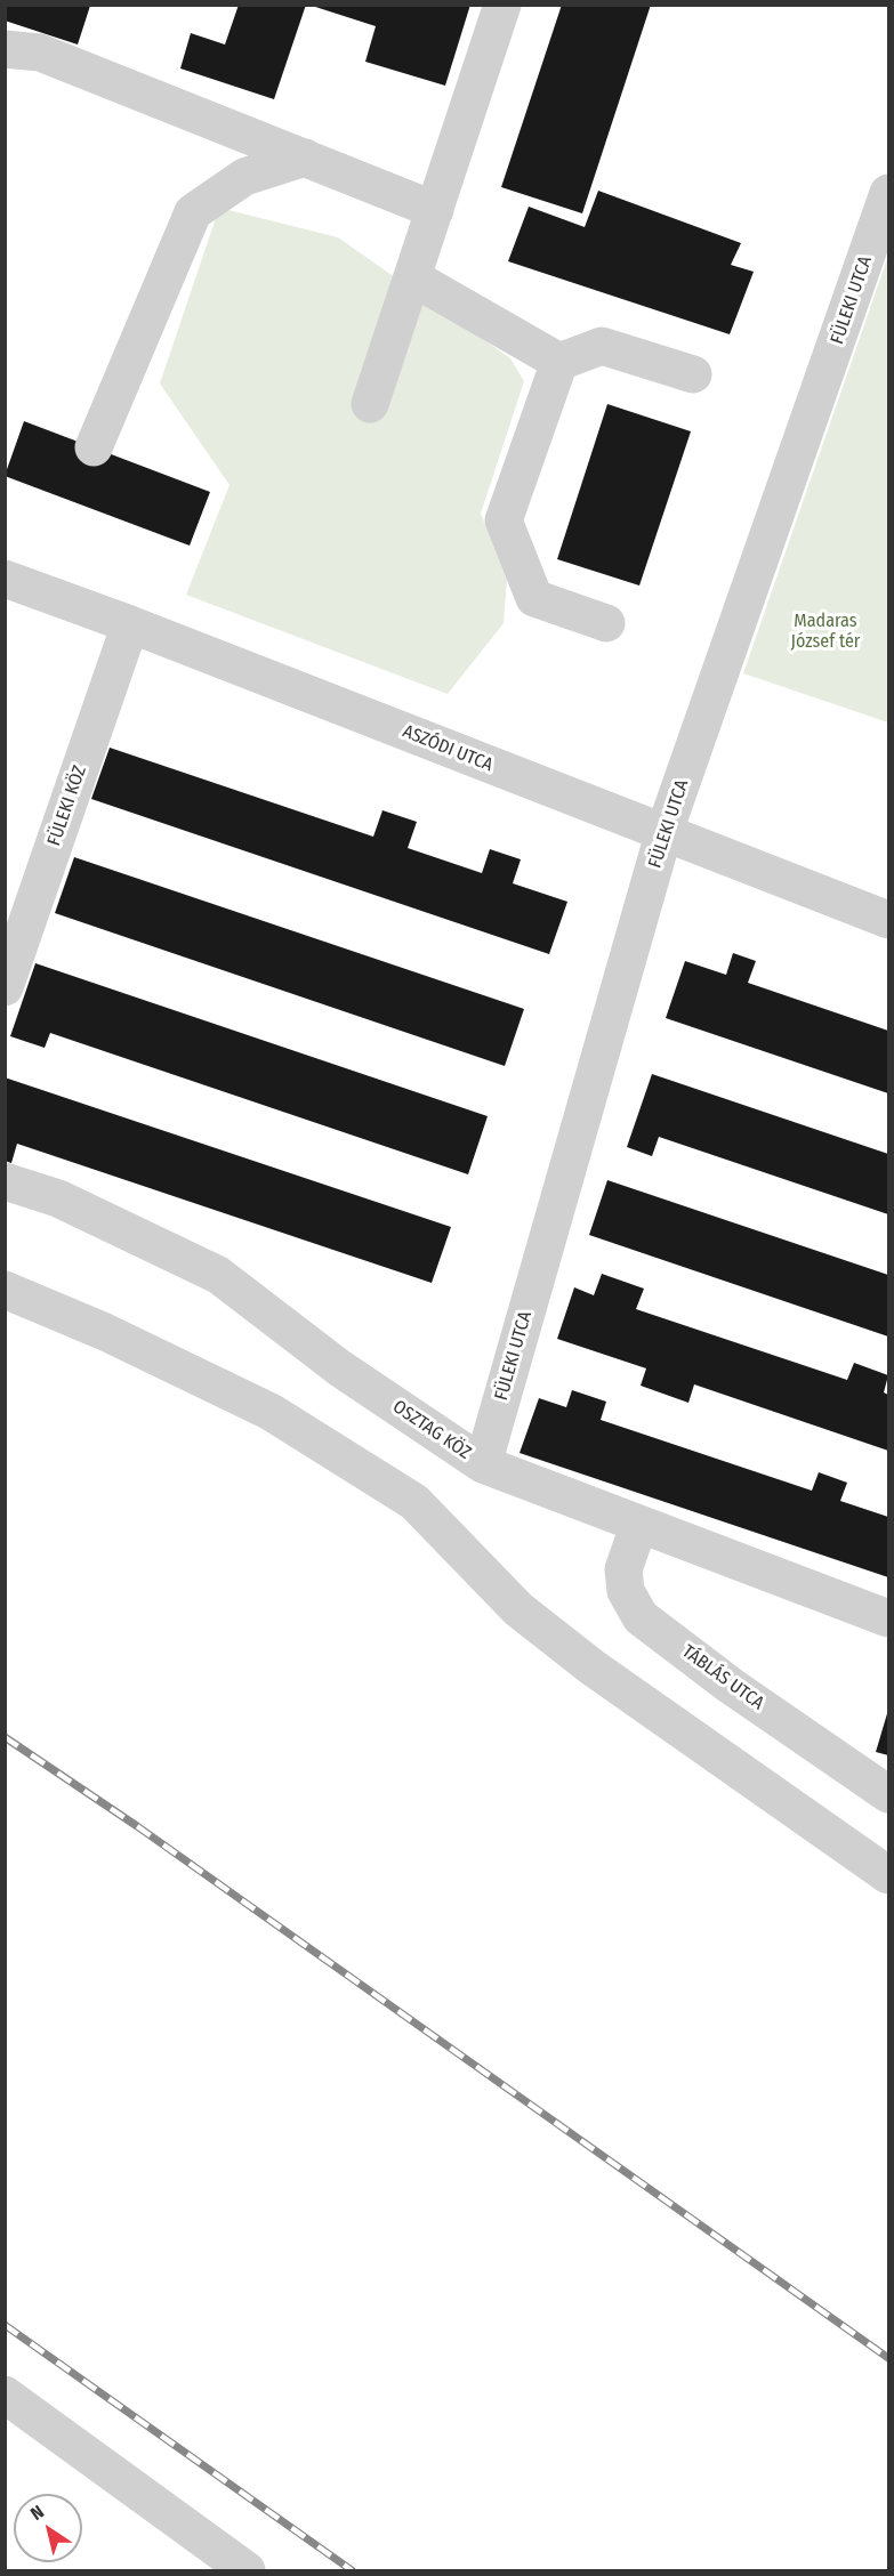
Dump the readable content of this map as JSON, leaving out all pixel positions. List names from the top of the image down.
{
  "streets": {
    "street": [
      "FÜLEKI UTCA",
      "ASZÓDI UTCA",
      "FÜLEKI KÖZ",
      "OSZTAG KÖZ",
      "TÁBLÁS UTCA"
    ]
  },
  "crossings": [
    ["FÜLEKI UTCA", "ASZÓDI UTCA"],
    ["FÜLEKI UTCA", "OSZTAG KÖZ"],
    ["ASZÓDI UTCA", "FÜLEKI KÖZ"],
    ["OSZTAG KÖZ", "TÁBLÁS UTCA"]
  ],
  "parks": ["Madaras József tér"],
  "north": "top left"
}
